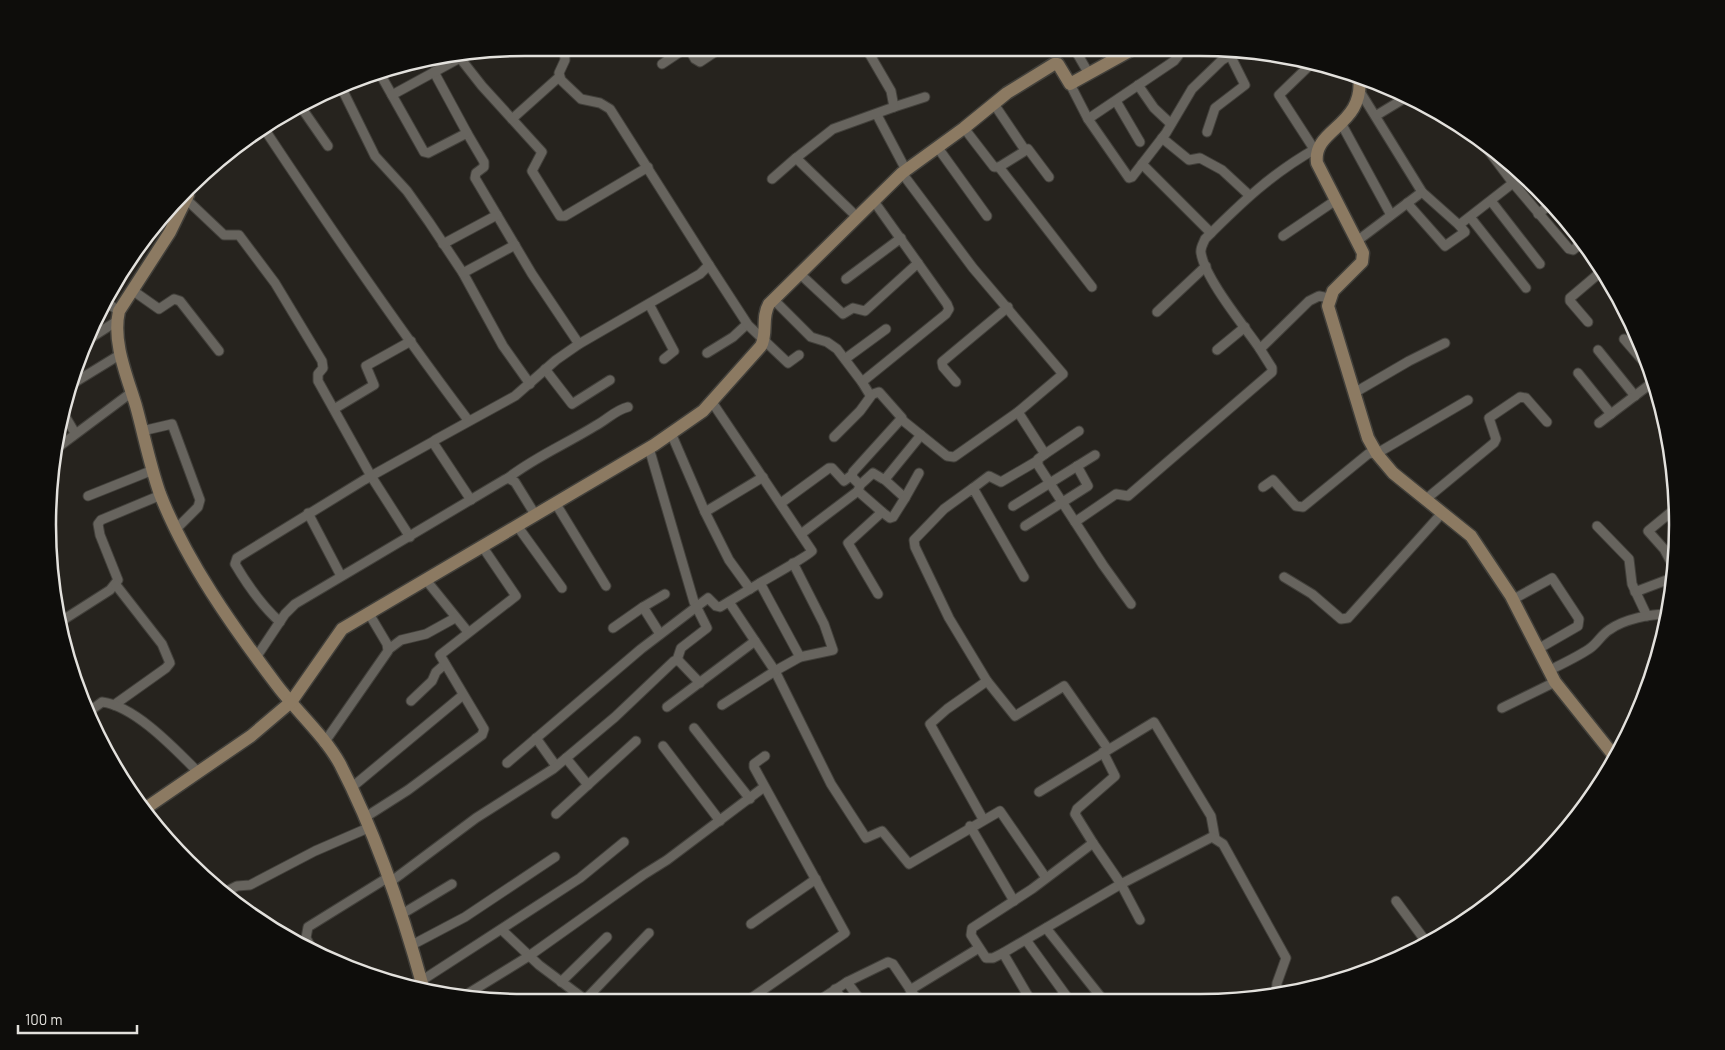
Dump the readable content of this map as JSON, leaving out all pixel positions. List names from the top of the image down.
{
  "scale_bar": "100 m"
}
